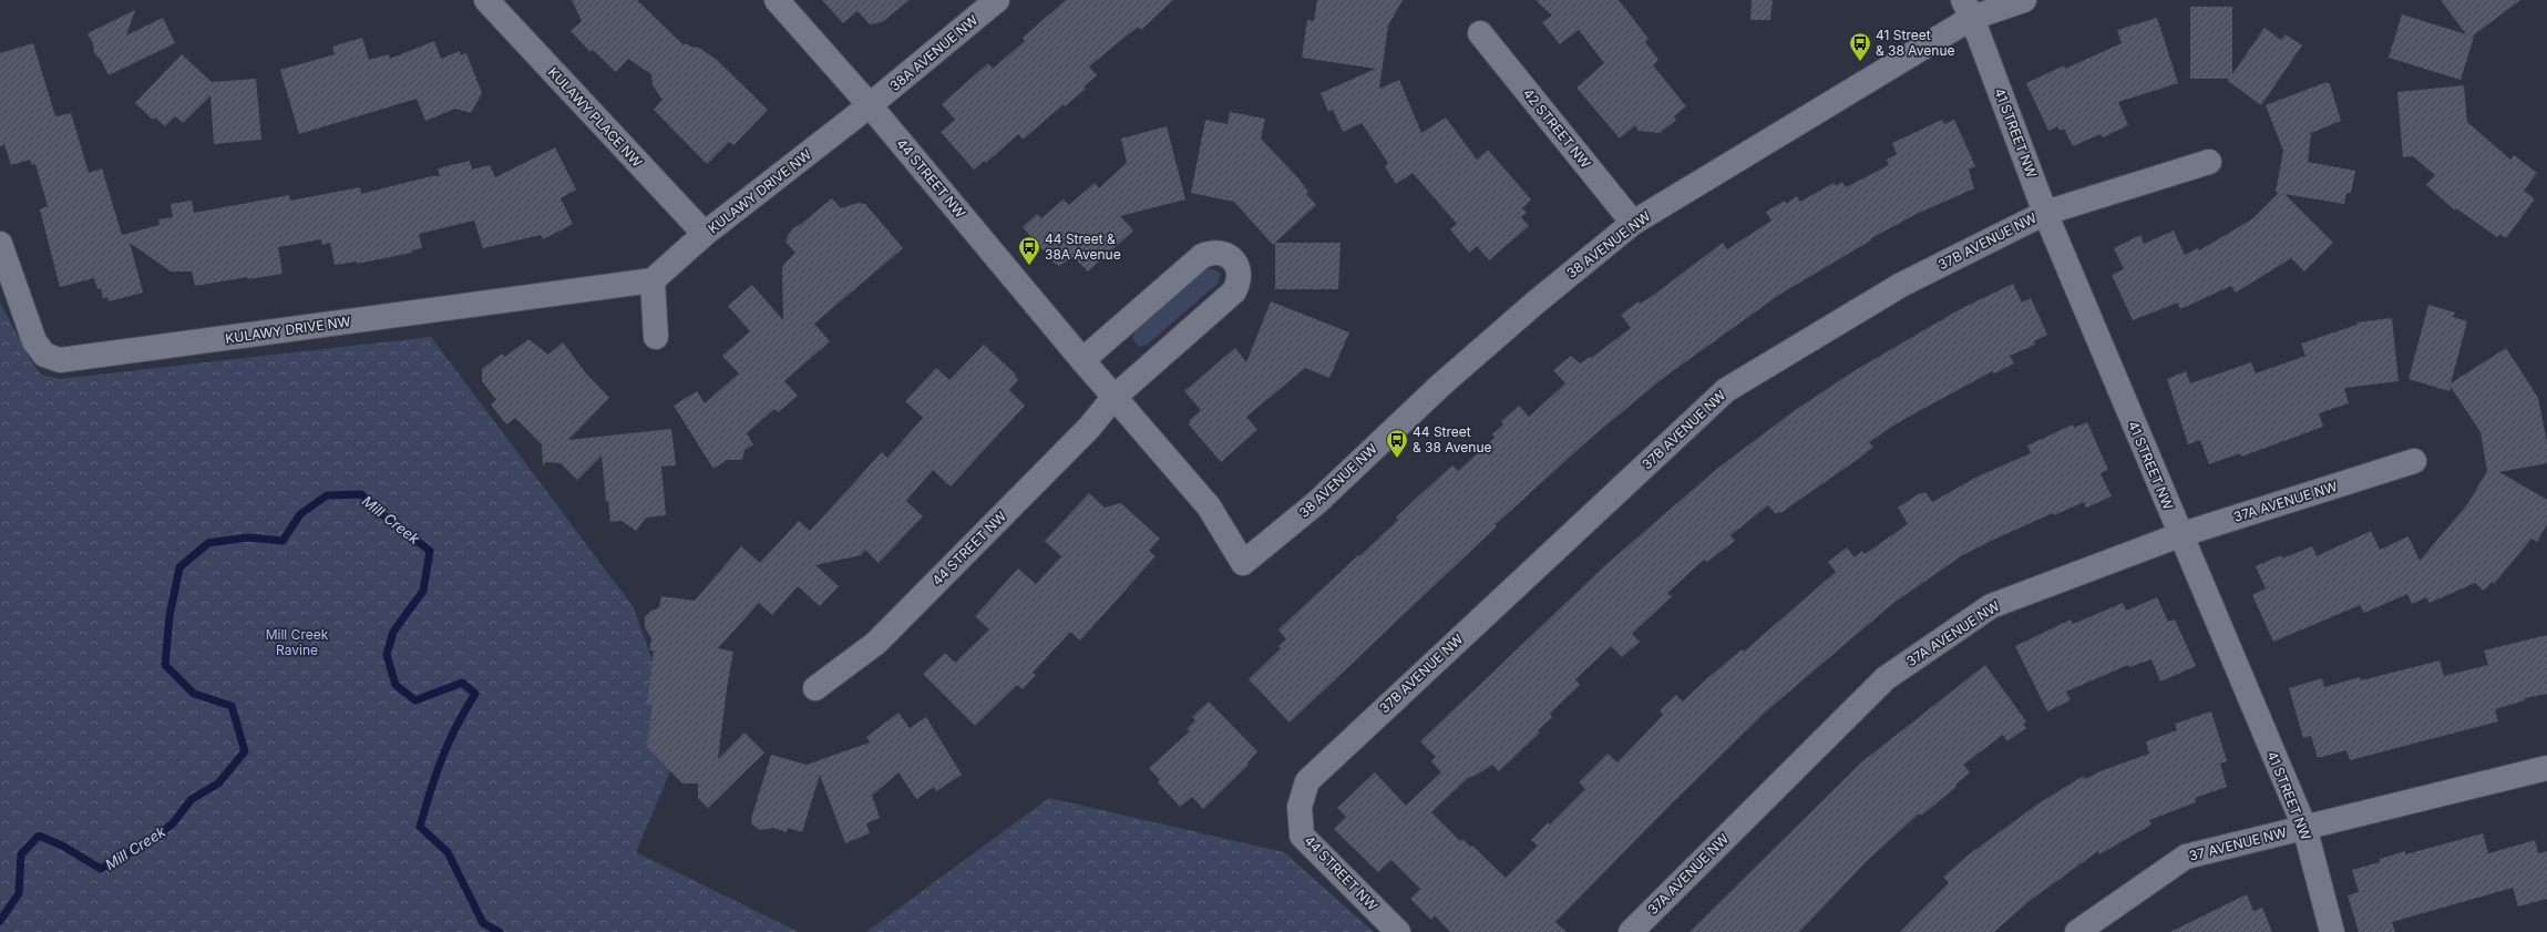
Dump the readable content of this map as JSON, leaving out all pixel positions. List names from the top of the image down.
{
  "streets": {
    "street": [
      "38A AVENUE NW",
      "KULAWY PLACE NW",
      "42 STREET NW",
      "41 STREET NW",
      "44 STREET NW",
      "KULAWY DRIVE NW",
      "37B AVENUE NW",
      "38 AVENUE NW",
      "37A AVENUE NW",
      "37 AVENUE NW"
    ]
  },
  "crossings": [
    ["38A AVENUE NW", "44 STREET NW"],
    ["38A AVENUE NW", "KULAWY DRIVE NW"],
    ["KULAWY PLACE NW", "KULAWY DRIVE NW"],
    ["42 STREET NW", "38 AVENUE NW"],
    ["41 STREET NW", "37B AVENUE NW"],
    ["41 STREET NW", "38 AVENUE NW"],
    ["41 STREET NW", "37A AVENUE NW"],
    ["41 STREET NW", "37 AVENUE NW"],
    ["44 STREET NW", "KULAWY DRIVE NW"],
    ["44 STREET NW", "37B AVENUE NW"],
    ["44 STREET NW", "38 AVENUE NW"]
  ],
  "water": ["Mill Creek"],
  "parks": ["Mill Creek Ravine"],
  "places": {
    "bus stop": ["41 Street & 38 Avenue", "44 Street & 38A Avenue", "44 Street & 38 Avenue"]
  }
}
